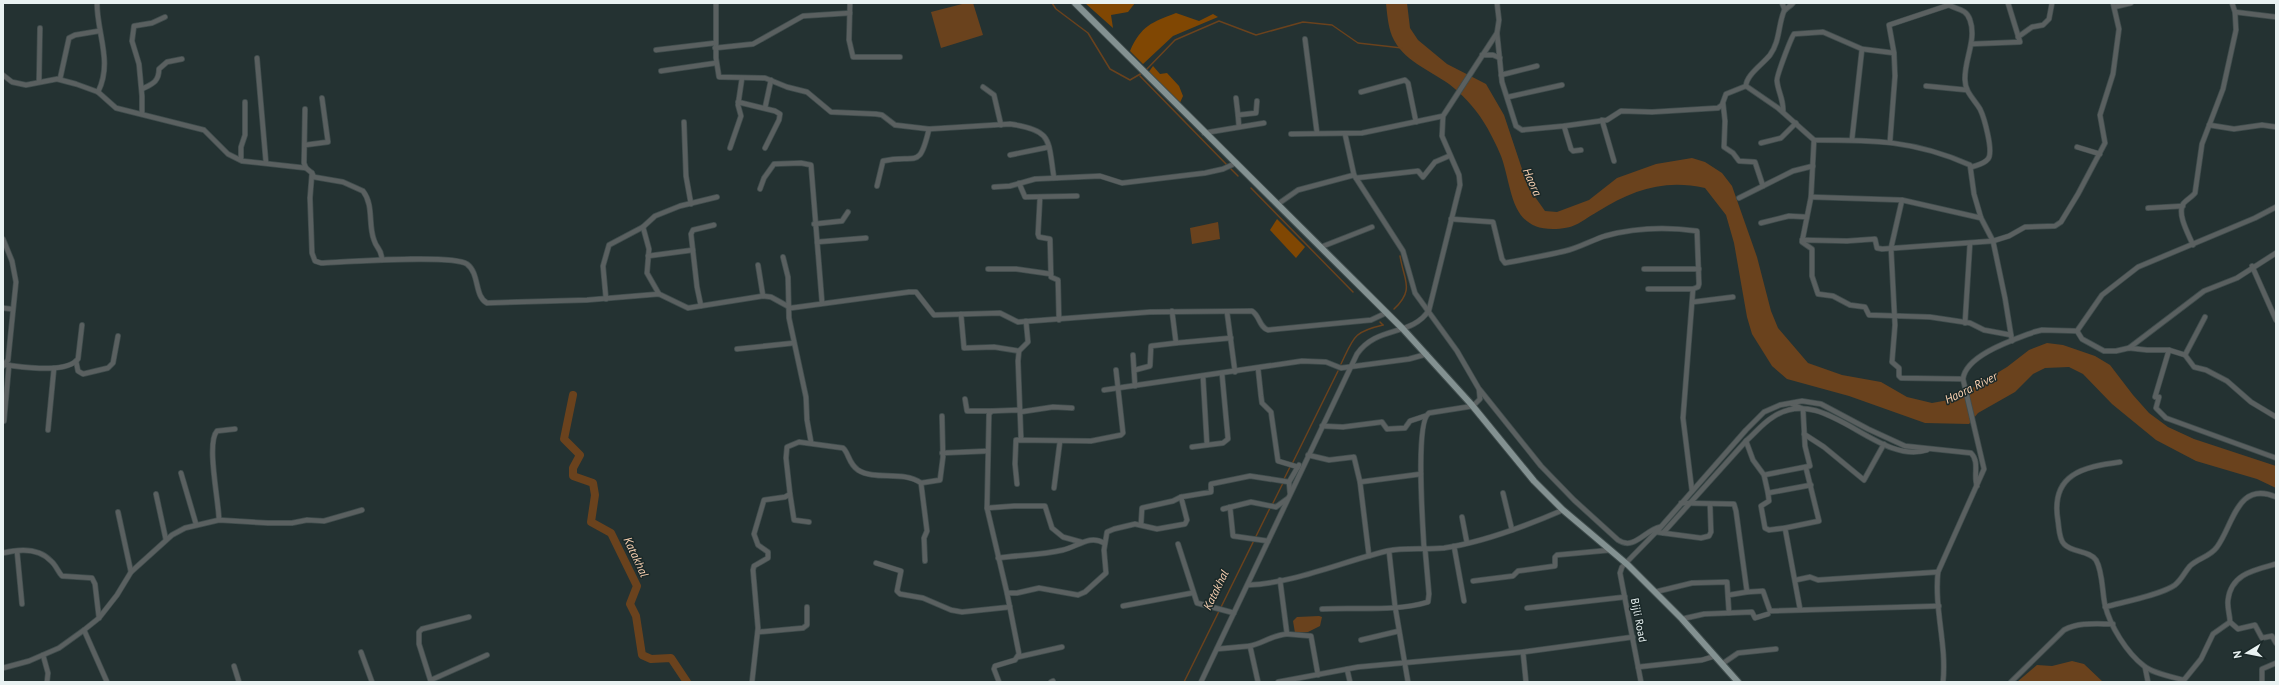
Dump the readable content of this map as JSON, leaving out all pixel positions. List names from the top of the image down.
{
  "streets": {
    "street": ["Bijli Road"]
  },
  "water": ["Haora", "Haora River", "Katakhal"],
  "north": "left"
}
